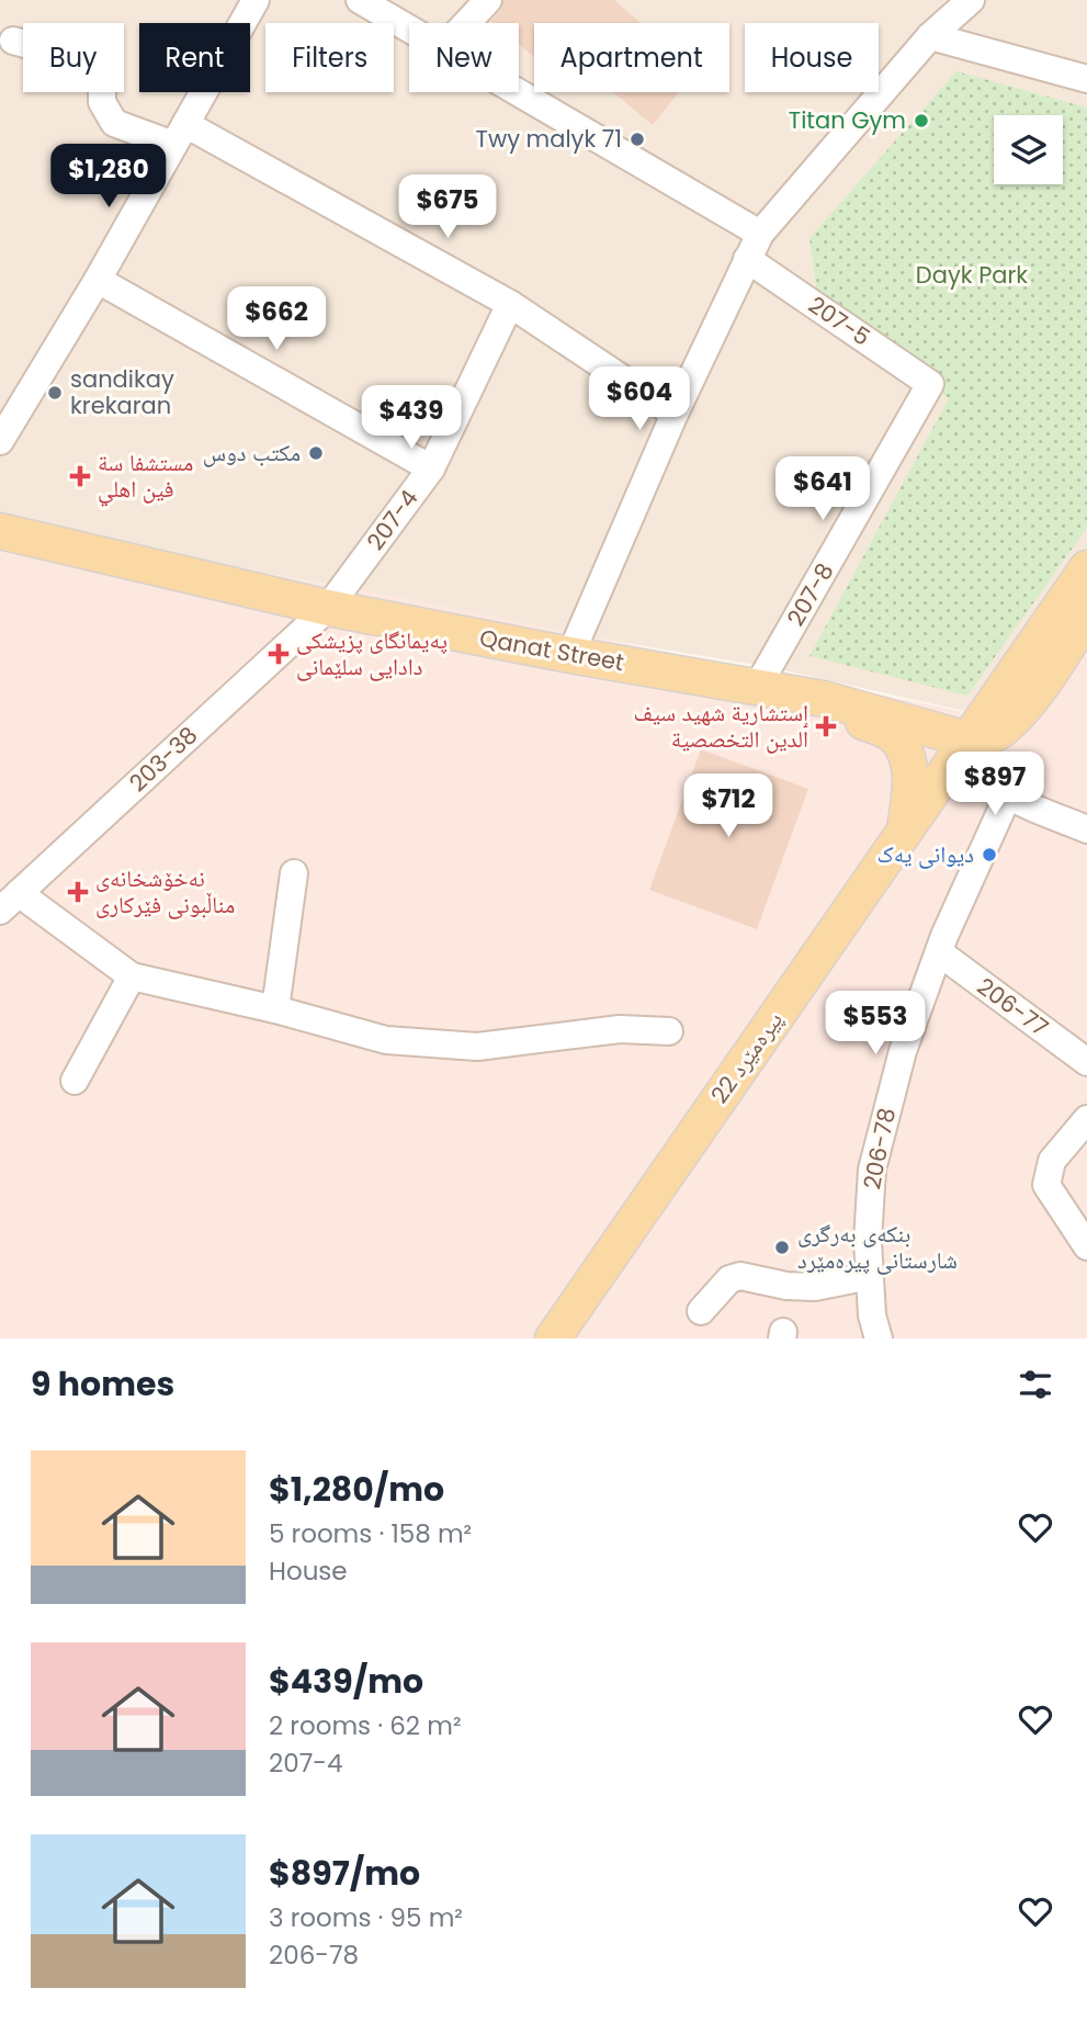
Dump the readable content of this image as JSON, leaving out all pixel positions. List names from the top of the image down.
{
  "streets": {
    "main road": ["Qanat Street", "22 پیرەمێرد"],
    "street": [
      "207-5",
      "207-4",
      "207-8",
      "203-38",
      "206-77",
      "206-78"
    ]
  },
  "crossings": [
    ["207-5", "207-8"],
    ["207-4", "Qanat Street"],
    ["207-4", "203-38"],
    ["207-8", "Qanat Street"],
    ["Qanat Street", "203-38"],
    ["Qanat Street", "22 پیرەمێرد"],
    ["206-77", "206-78"]
  ],
  "parks": ["Dayk Park"],
  "places": {
    "other": [
      "Titan Gym",
      "Twy malyk 71",
      "sandikay krekaran",
      "مكتب دوس",
      "دیوانی یەک",
      "بنکەی بەرگری شارستانی پیرەمێرد"
    ],
    "health": [
      "مستشفا سة فين اهلي",
      "پەیمانگای پزیشکی دادایی سلێمانی",
      "ٳستشارية شهيد سیف الدين التخصصية",
      "نەخۆشخانەی مناڵبونی فێرکاری"
    ]
  },
  "page": {
    "chip": [
      "Buy",
      "Rent",
      "Filters",
      "New",
      "Apartment",
      "House"
    ],
    "price": [
      "$1,280",
      "$675",
      "$662",
      "$604",
      "$439",
      "$641",
      "$897",
      "$712",
      "$553"
    ],
    "heading": "9 homes",
    "list": [
      {
        "name": "$1,280/mo",
        "note": "5 rooms · 158 m² · House"
      },
      {
        "name": "$439/mo",
        "note": "2 rooms · 62 m² · 207-4"
      },
      {
        "name": "$897/mo",
        "note": "3 rooms · 95 m² · 206-78"
      }
    ]
  }
}
